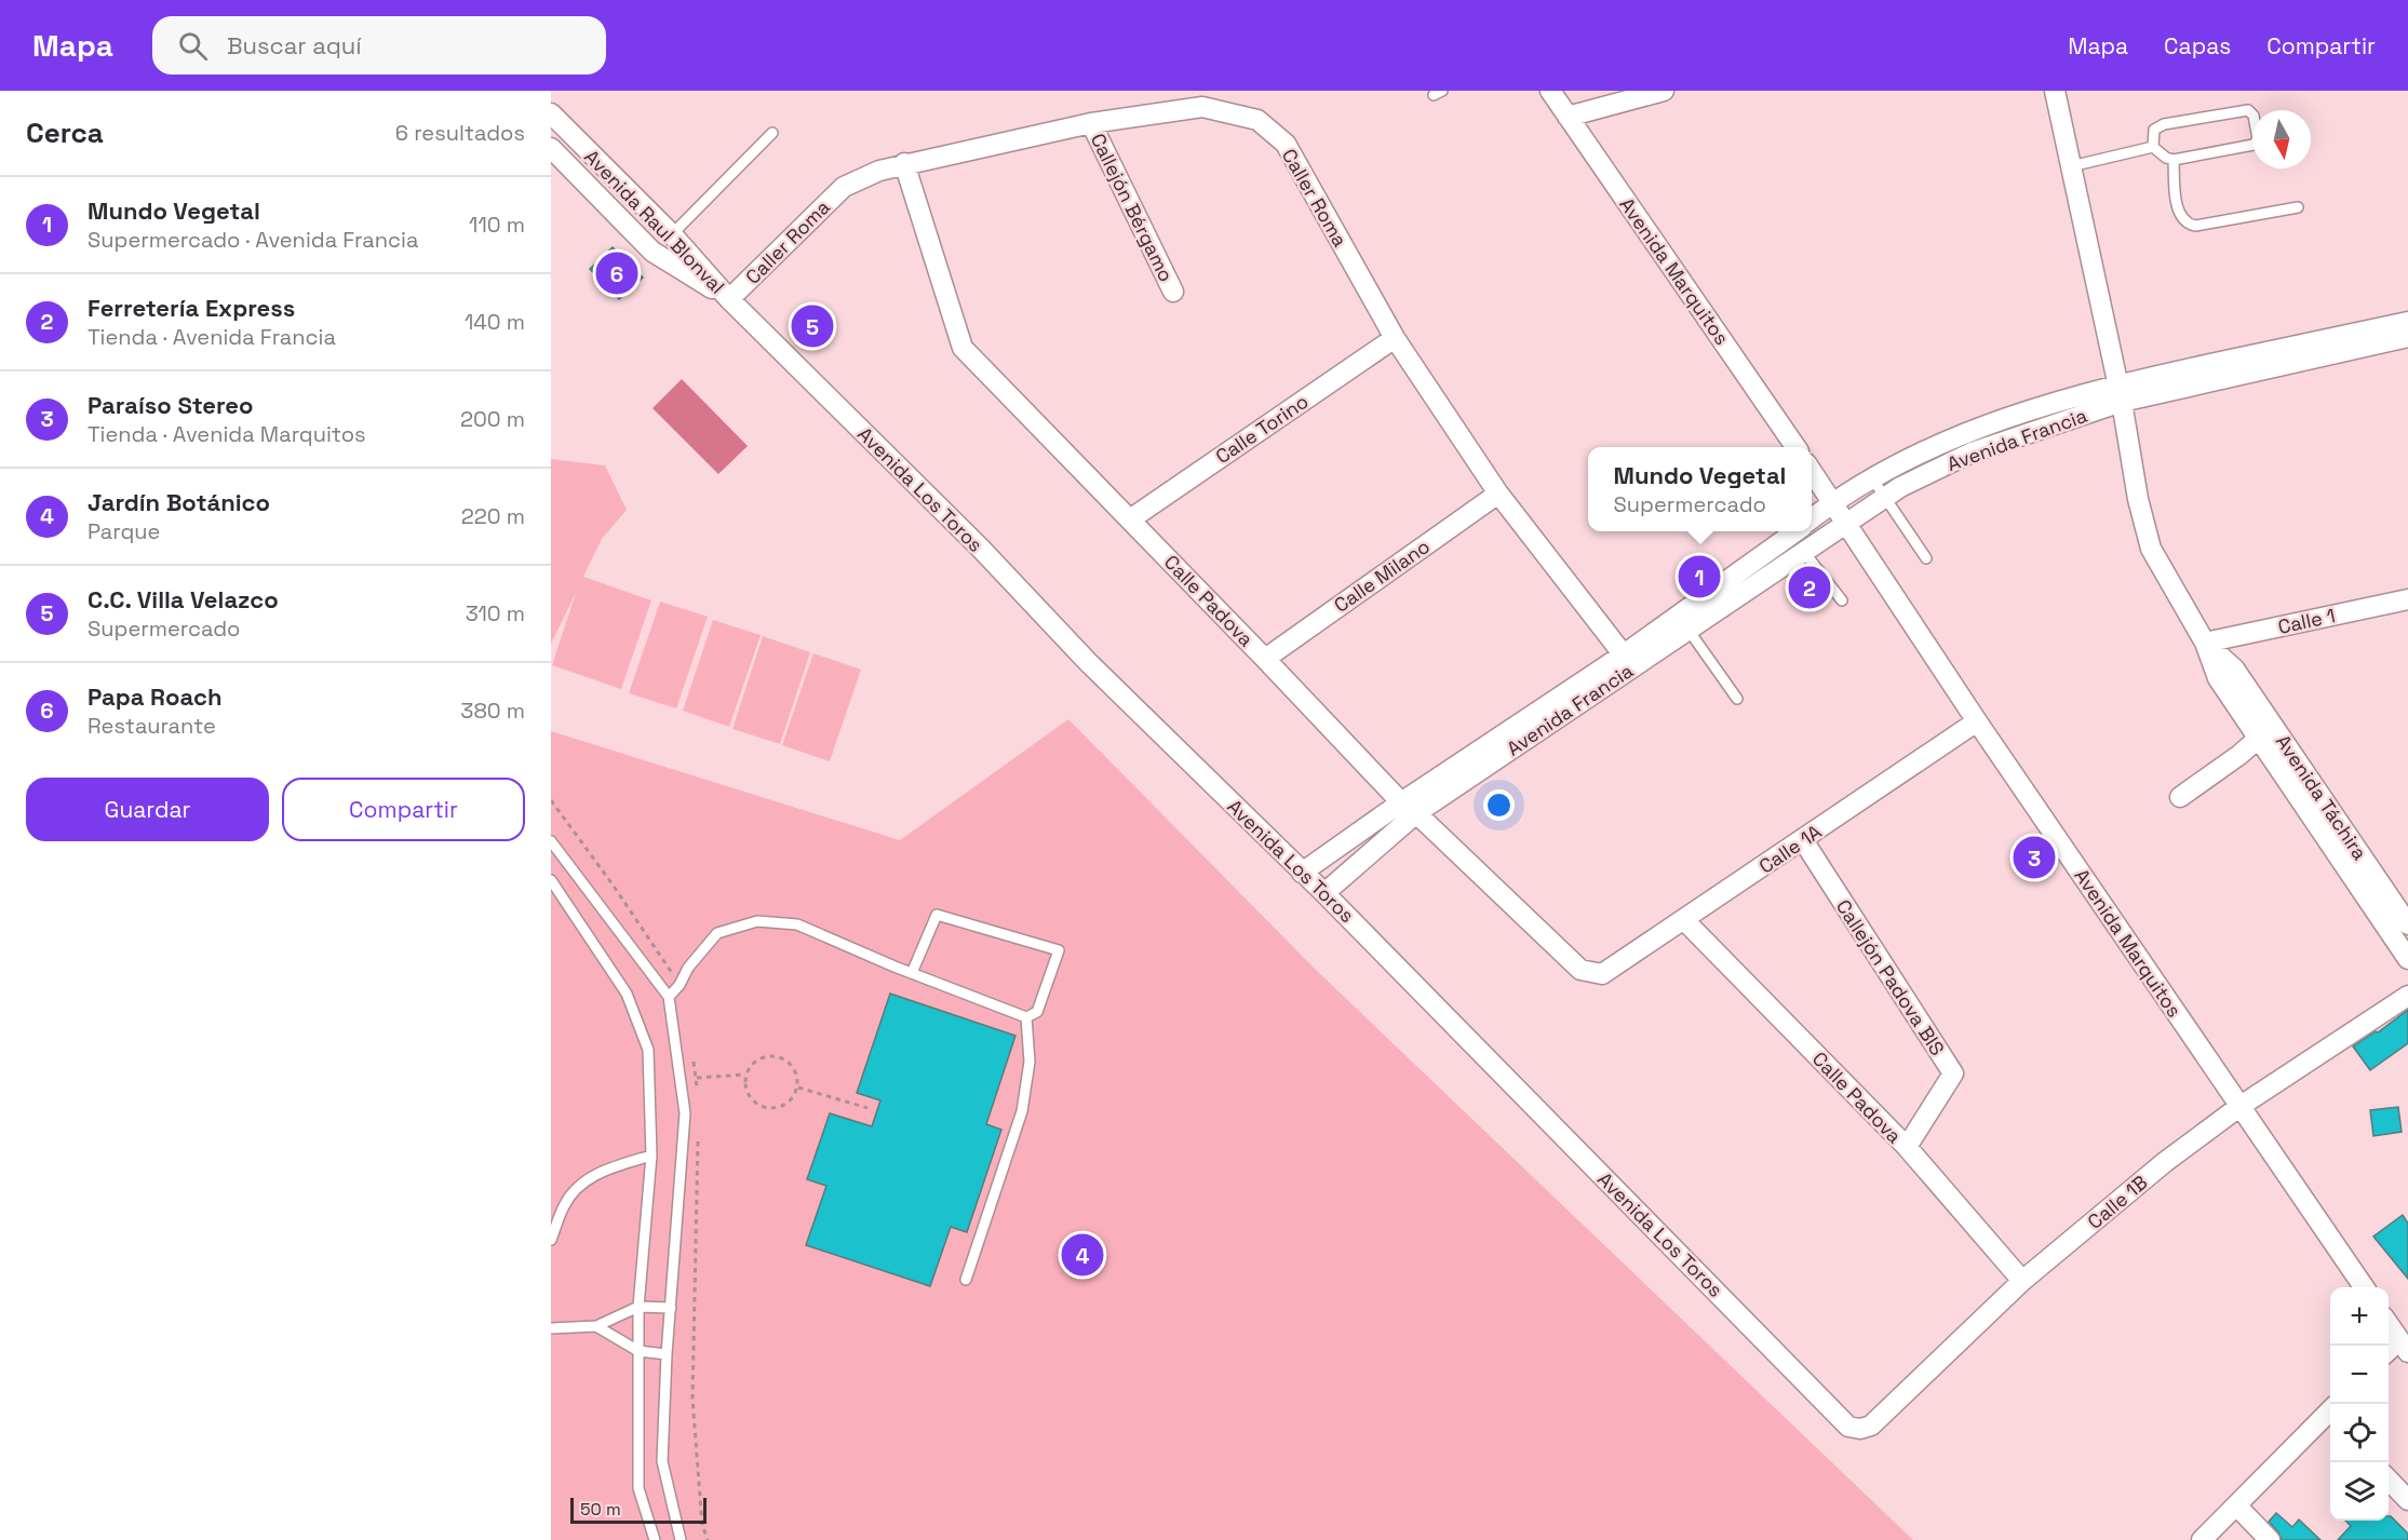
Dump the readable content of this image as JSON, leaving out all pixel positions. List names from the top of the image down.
{
  "streets": {
    "street": [
      "Caller Roma",
      "Callejón Bérgamo",
      "Avenida Raul Blonval",
      "Avenida Marquitos",
      "Calle Torino",
      "Avenida Francia",
      "Avenida Los Toros",
      "Calle Milano",
      "Calle Padova",
      "Calle 1",
      "Avenida Táchira",
      "Calle 1A",
      "Callejón Padova BIS",
      "Calle 1B"
    ]
  },
  "crossings": [
    ["Caller Roma", "Callejón Bérgamo"],
    ["Caller Roma", "Avenida Raul Blonval"],
    ["Caller Roma", "Calle Torino"],
    ["Caller Roma", "Avenida Francia"],
    ["Caller Roma", "Avenida Los Toros"],
    ["Caller Roma", "Calle Milano"],
    ["Caller Roma", "Calle Padova"],
    ["Avenida Raul Blonval", "Avenida Los Toros"],
    ["Avenida Marquitos", "Avenida Francia"],
    ["Avenida Marquitos", "Calle 1A"],
    ["Avenida Marquitos", "Calle 1B"],
    ["Calle Torino", "Calle Padova"],
    ["Avenida Francia", "Avenida Los Toros"],
    ["Avenida Francia", "Calle Padova"],
    ["Avenida Los Toros", "Calle 1B"],
    ["Calle Milano", "Calle Padova"],
    ["Calle Padova", "Calle 1A"],
    ["Calle Padova", "Callejón Padova BIS"],
    ["Calle Padova", "Calle 1B"],
    ["Calle 1A", "Callejón Padova BIS"]
  ],
  "scale_bar": "50 m",
  "north": "bottom",
  "page": {
    "header": "Mapa",
    "search": "Buscar aquí",
    "nav": ["Mapa", "Capas", "Compartir"],
    "heading": ["Cerca", "6 resultados"],
    "list": [
      {
        "mark": "1",
        "name": "Mundo Vegetal",
        "note": "Supermercado · Avenida Francia",
        "value": "110 m"
      },
      {
        "mark": "2",
        "name": "Ferretería Express",
        "note": "Tienda · Avenida Francia",
        "value": "140 m"
      },
      {
        "mark": "3",
        "name": "Paraíso Stereo",
        "note": "Tienda · Avenida Marquitos",
        "value": "200 m"
      },
      {
        "mark": "4",
        "name": "Jardín Botánico",
        "note": "Parque",
        "value": "220 m"
      },
      {
        "mark": "5",
        "name": "C.C. Villa Velazco",
        "note": "Supermercado",
        "value": "310 m"
      },
      {
        "mark": "6",
        "name": "Papa Roach",
        "note": "Restaurante",
        "value": "380 m"
      }
    ],
    "pins": [
      "6",
      "5",
      "1",
      "2",
      "3",
      "4"
    ],
    "popup": ["Mundo Vegetal", "Supermercado"],
    "buttons": ["Guardar", "Compartir"],
    "map_buttons": ["+", "−"],
    "scale": "50 m"
  }
}
